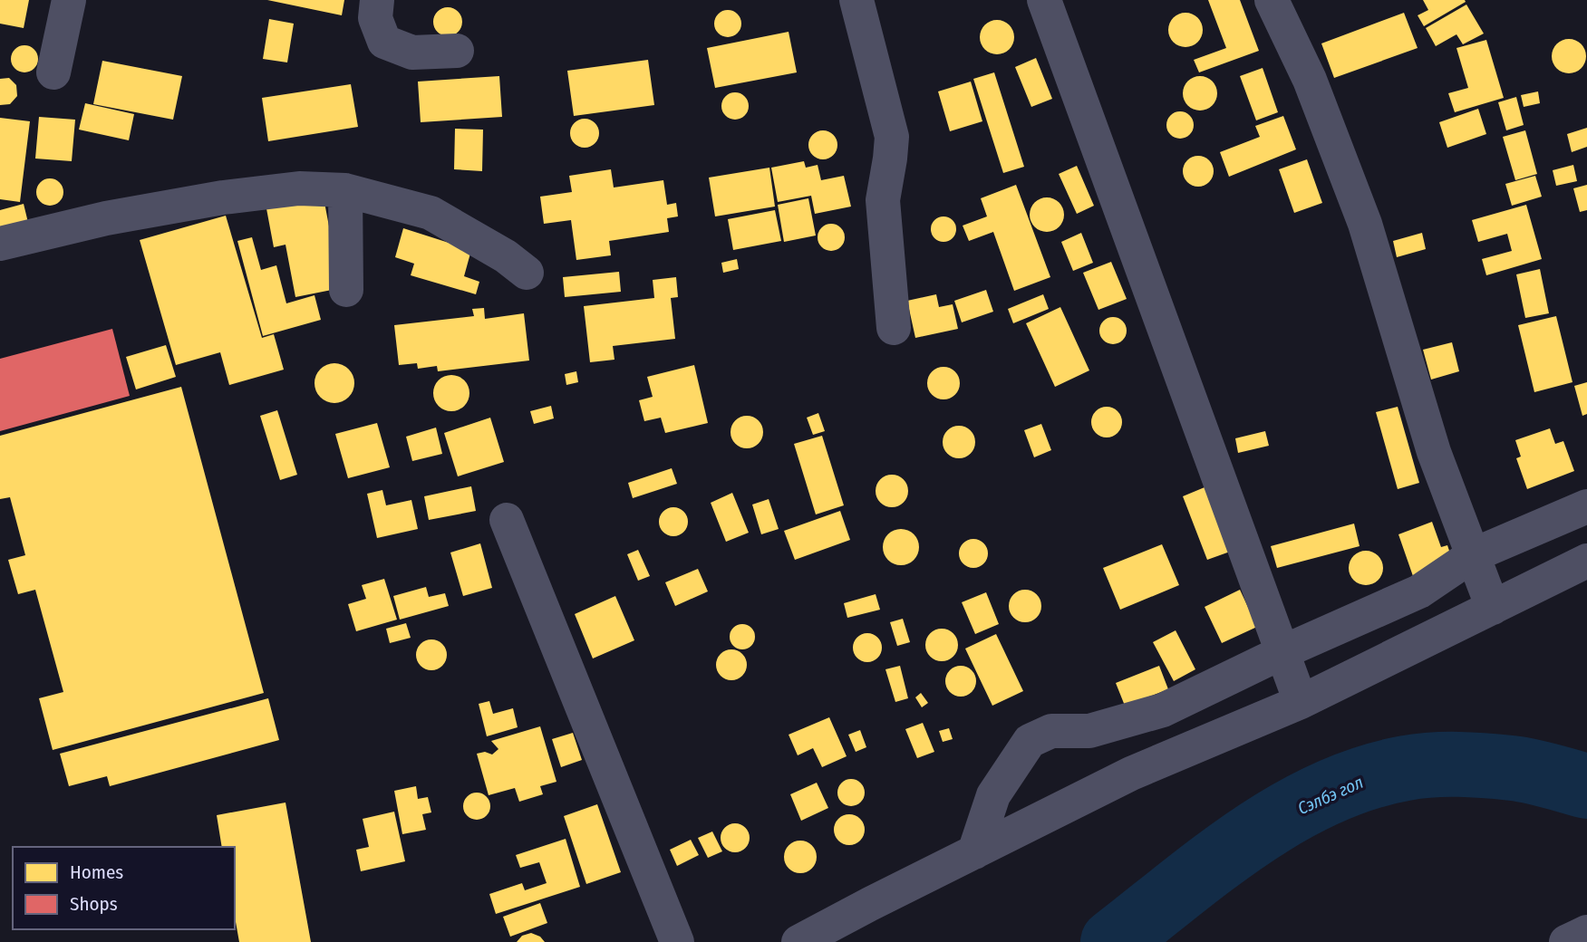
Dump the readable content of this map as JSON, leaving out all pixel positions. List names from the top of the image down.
{
  "water": ["Сэлбэ гол"],
  "legend": ["Homes", "Shops"]
}
